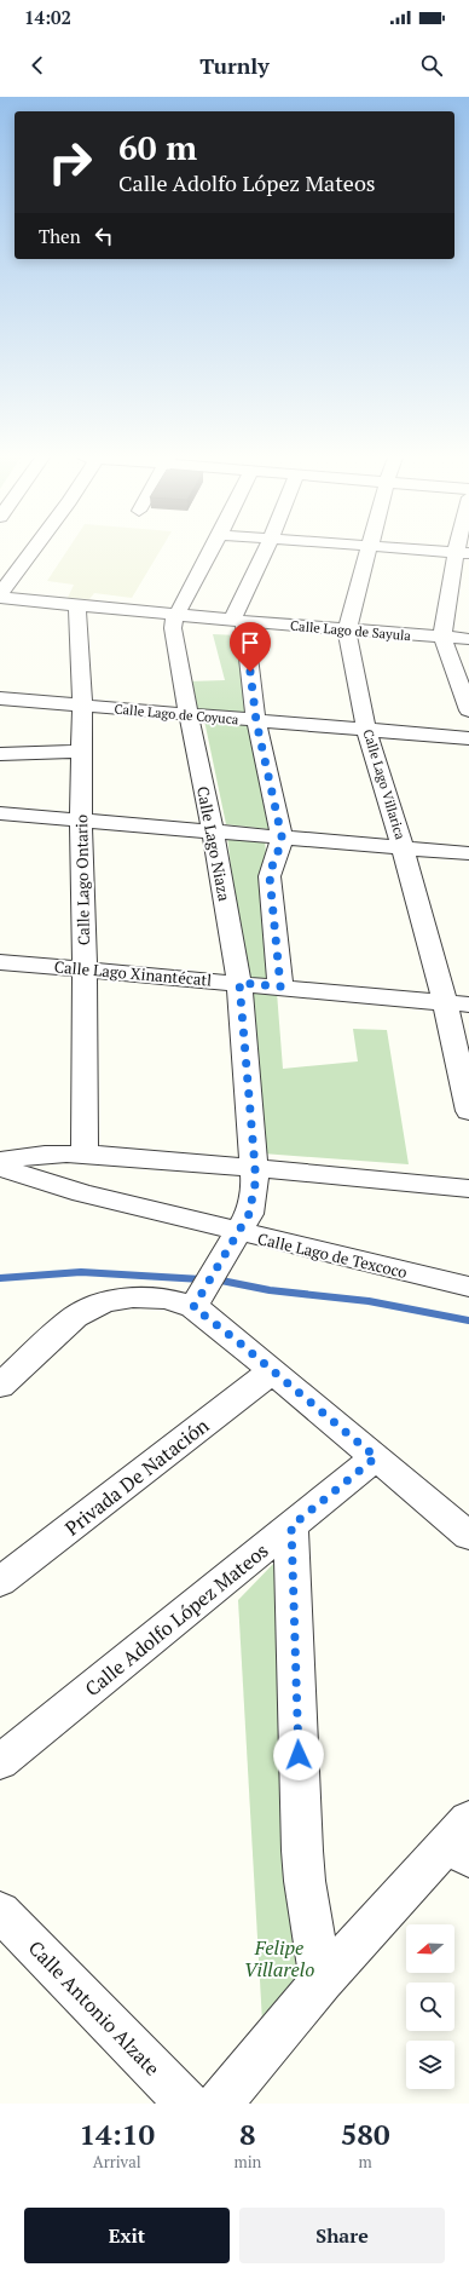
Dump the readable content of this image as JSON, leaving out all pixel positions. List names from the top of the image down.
{
  "streets": {
    "street": [
      "Calle Lago de Sayula",
      "Calle Lago de Coyuca",
      "Calle Lago Villarica",
      "Calle Lago Niaza",
      "Calle Lago Ontario",
      "Calle Lago Xinantécatl",
      "Calle Lago de Texcoco",
      "Privada De Natación",
      "Calle Adolfo López Mateos",
      "Calle Antonio Alzate"
    ]
  },
  "crossings": [
    ["Calle Lago de Sayula", "Calle Lago Villarica"],
    ["Calle Lago de Sayula", "Calle Lago Niaza"],
    ["Calle Lago de Sayula", "Calle Lago Ontario"],
    ["Calle Lago de Coyuca", "Calle Lago Villarica"],
    ["Calle Lago de Coyuca", "Calle Lago Niaza"],
    ["Calle Lago de Coyuca", "Calle Lago Ontario"],
    ["Calle Lago Villarica", "Calle Lago Xinantécatl"],
    ["Calle Lago Niaza", "Calle Lago Xinantécatl"],
    ["Calle Lago Niaza", "Calle Lago de Texcoco"],
    ["Calle Lago Ontario", "Calle Lago Xinantécatl"]
  ],
  "parks": ["Felipe Villarelo"],
  "north": "left",
  "page": {
    "status": "14:02",
    "header": "Turnly",
    "turn": ["60 m", "Calle Adolfo López Mateos"],
    "then": "Then",
    "eta": [
      "14:10",
      "Arrival",
      "8",
      "min",
      "580",
      "m"
    ],
    "buttons": ["Exit", "Share"]
  }
}
